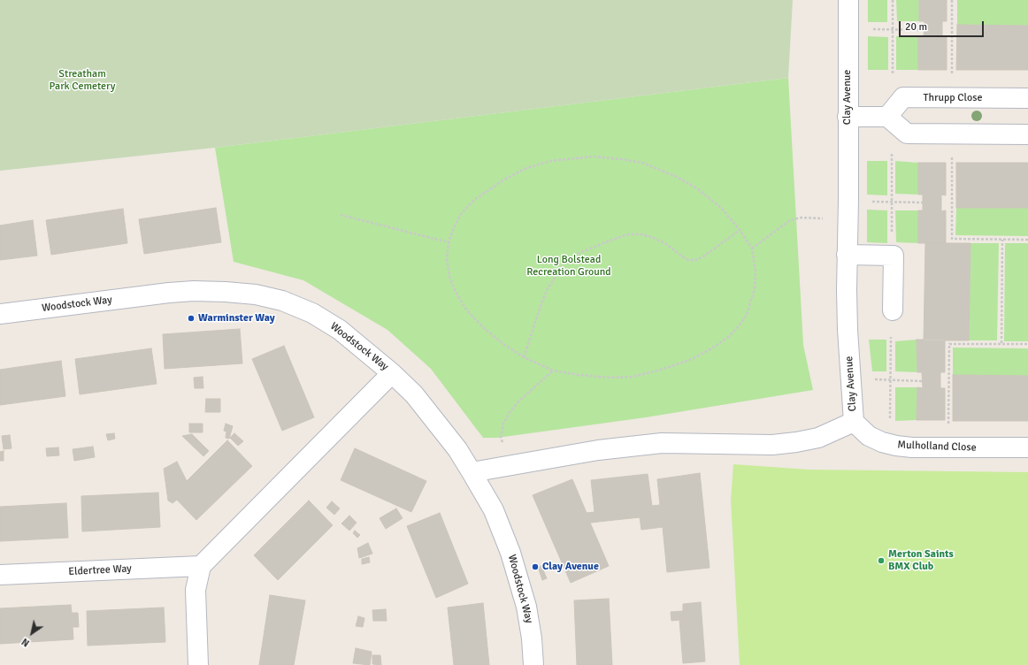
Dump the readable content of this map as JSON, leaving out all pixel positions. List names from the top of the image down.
{
  "streets": {
    "street": [
      "Clay Avenue",
      "Thrupp Close",
      "Woodstock Way",
      "Mulholland Close",
      "Eldertree Way"
    ]
  },
  "crossings": [
    ["Clay Avenue", "Woodstock Way"],
    ["Clay Avenue", "Mulholland Close"]
  ],
  "parks": ["Streatham Park Cemetery", "Long Bolstead Recreation Ground"],
  "places": ["Warminster Way", "Merton Saints BMX Club", "Clay Avenue"],
  "scale_bar": "20 m",
  "north": "bottom left"
}
